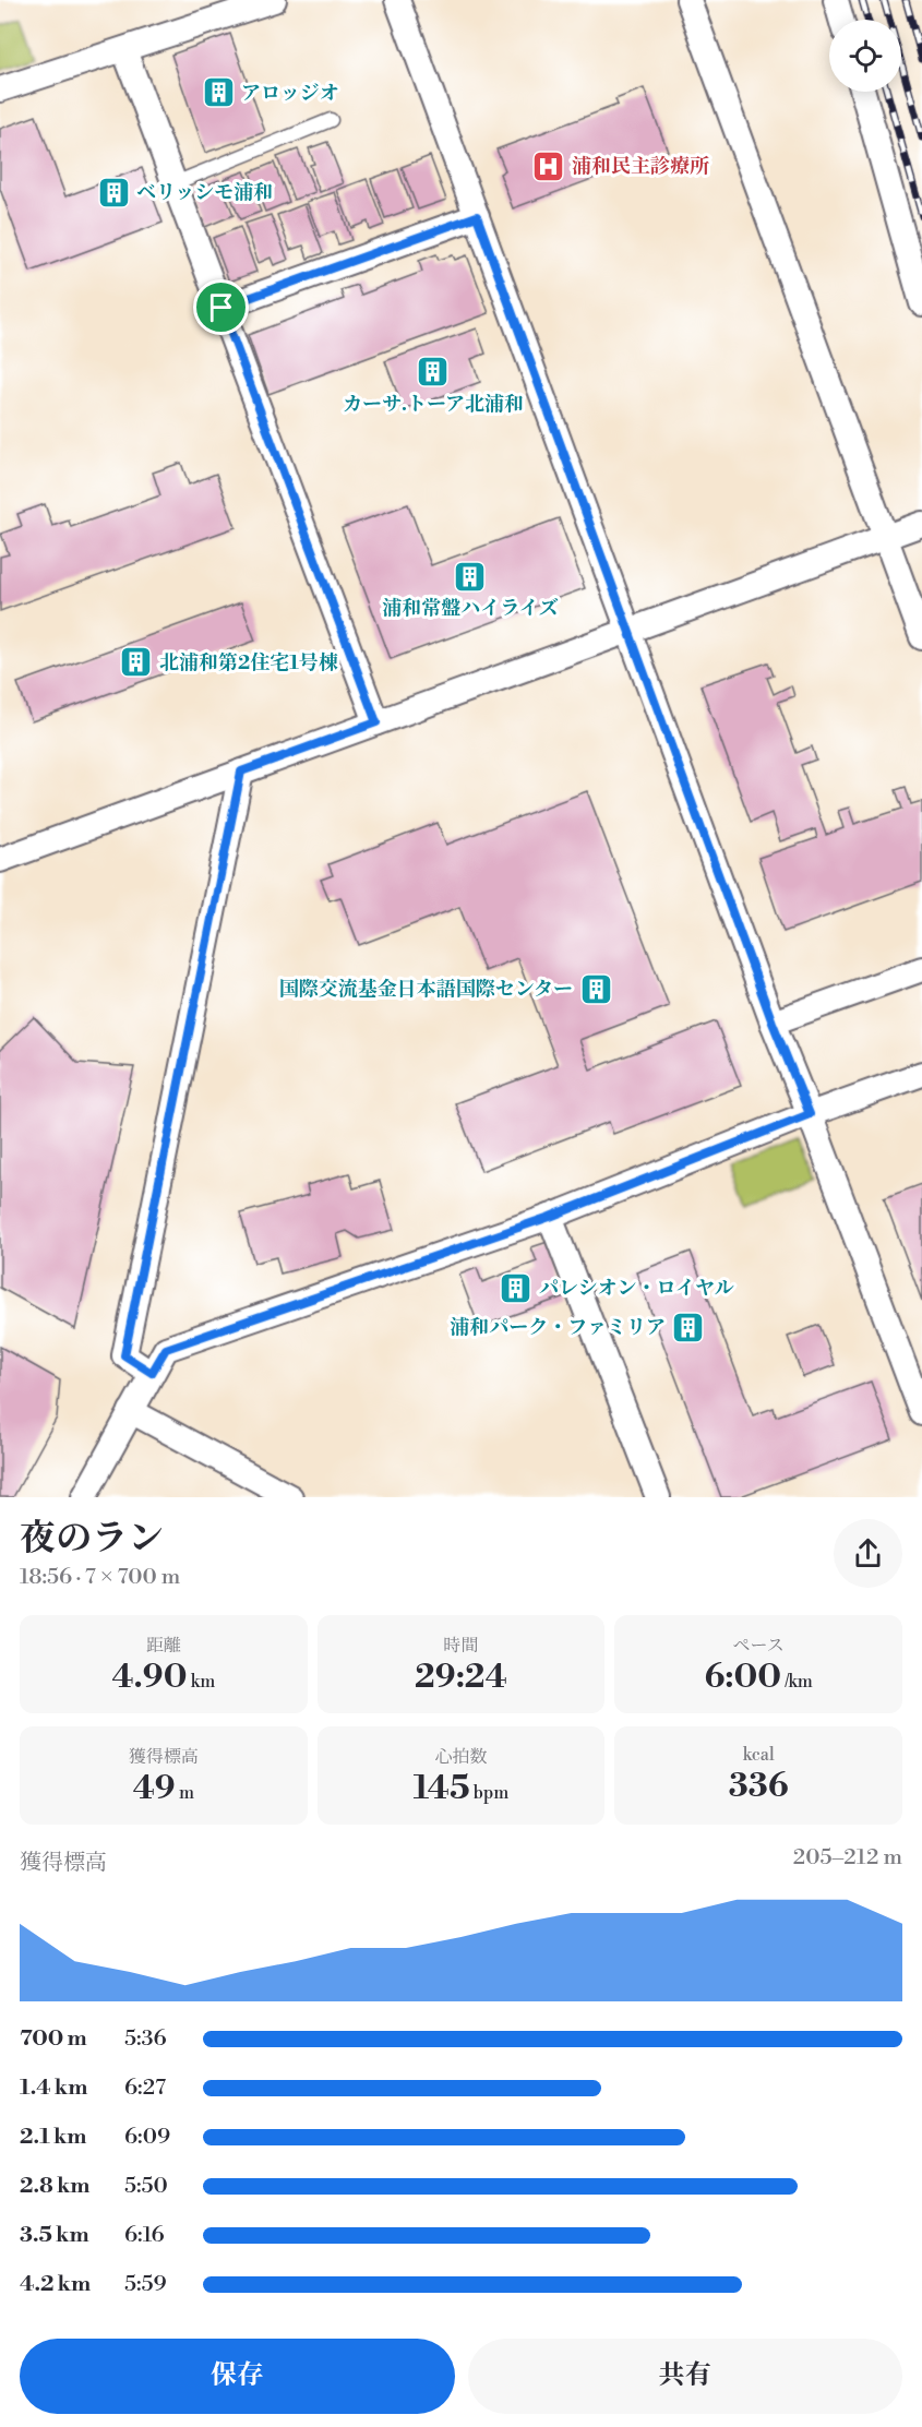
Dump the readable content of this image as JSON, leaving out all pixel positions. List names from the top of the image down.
{
  "places": {
    "building": [
      "アロッジオ",
      "ベリッシモ浦和",
      "カーサ.トーア北浦和",
      "浦和常盤ハイライズ",
      "北浦和第2住宅1号棟",
      "国際交流基金日本語国際センター",
      "パレシオン・ロイヤル",
      "浦和パーク・ファミリア"
    ],
    "hospital": ["浦和民主診療所"]
  },
  "page": {
    "heading": ["夜のラン", "18:56 · 7 × 700 m"],
    "stats": [
      ["距離", "4.90 km"],
      ["時間", "29:24"],
      ["ペース", "6:00 /km"],
      ["獲得標高", "49 m"],
      ["心拍数", "145 bpm"],
      ["kcal", "336"]
    ],
    "chart": ["獲得標高", "205–212 m"],
    "list": [
      {
        "name": "700 m",
        "note": "5:36"
      },
      {
        "name": "1.4 km",
        "note": "6:27"
      },
      {
        "name": "2.1 km",
        "note": "6:09"
      },
      {
        "name": "2.8 km",
        "note": "5:50"
      },
      {
        "name": "3.5 km",
        "note": "6:16"
      },
      {
        "name": "4.2 km",
        "note": "5:59"
      }
    ],
    "buttons": ["保存", "共有"]
  }
}
